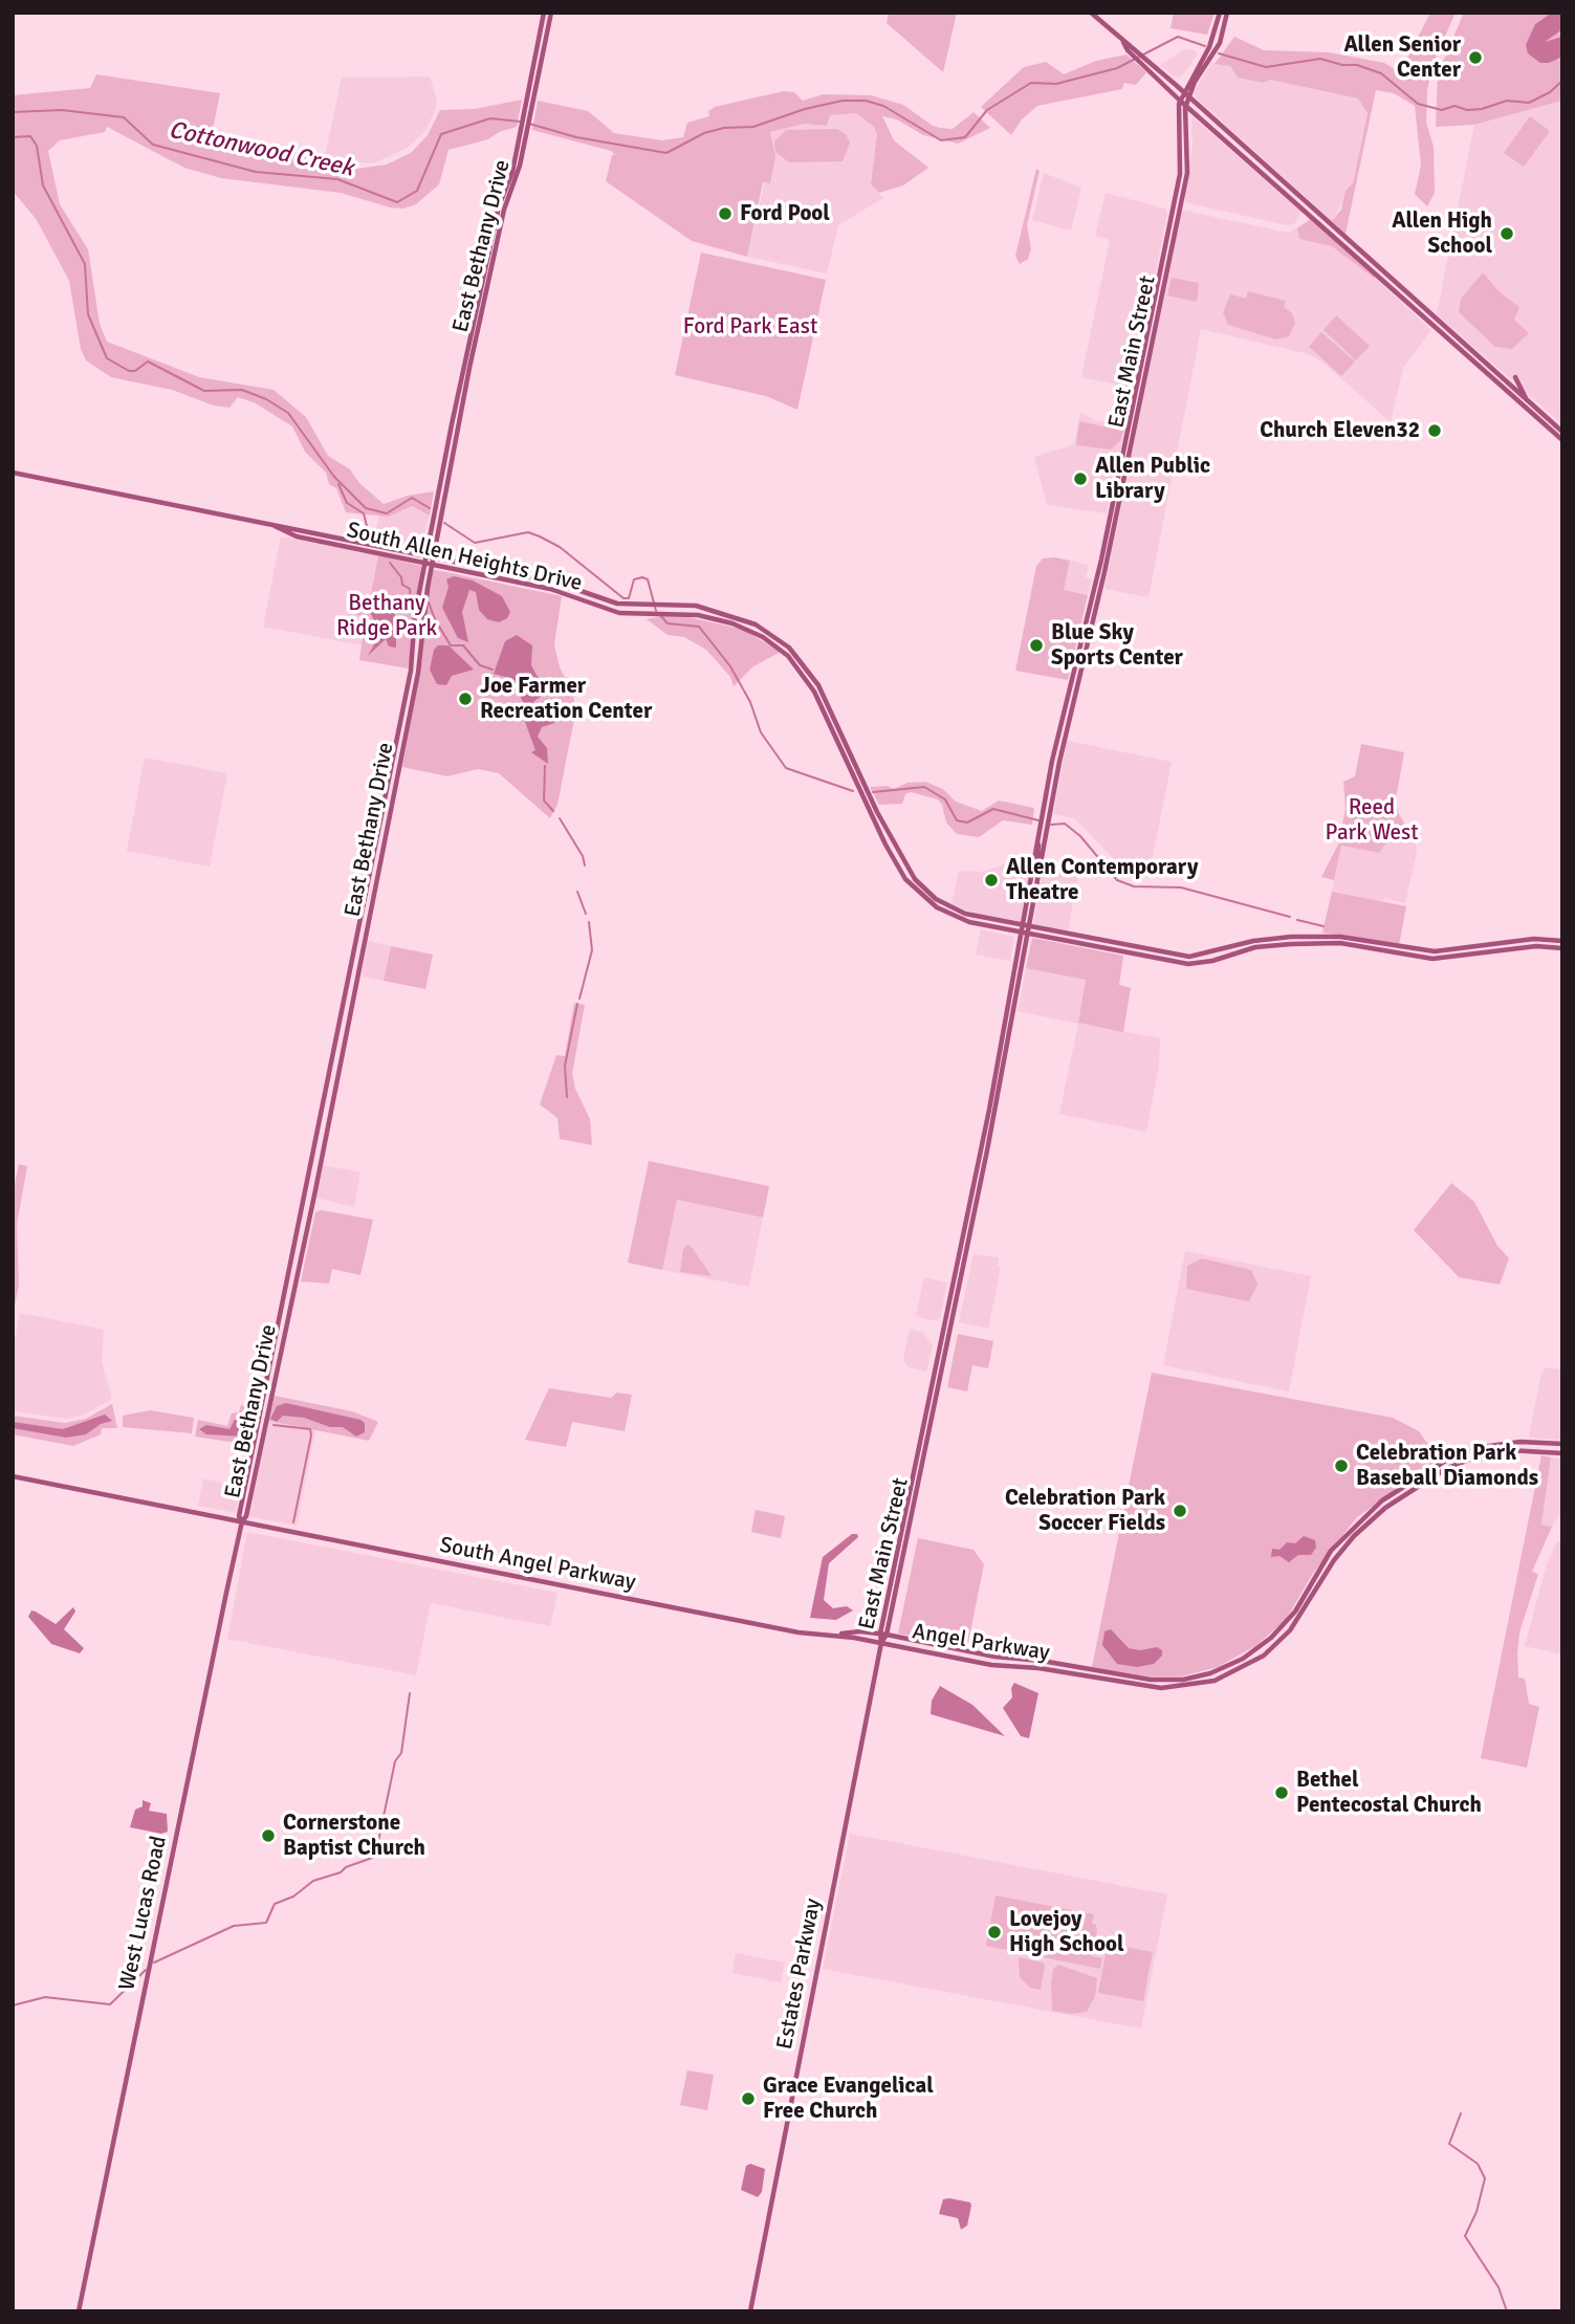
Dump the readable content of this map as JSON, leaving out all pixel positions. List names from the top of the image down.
{
  "streets": {
    "main road": [
      "East Bethany Drive",
      "East Main Street",
      "South Allen Heights Drive",
      "South Angel Parkway",
      "Angel Parkway",
      "West Lucas Road",
      "Estates Parkway"
    ]
  },
  "crossings": [
    ["East Bethany Drive", "South Allen Heights Drive"],
    ["East Bethany Drive", "South Angel Parkway"],
    ["East Bethany Drive", "West Lucas Road"],
    ["East Main Street", "South Allen Heights Drive"],
    ["East Main Street", "Angel Parkway"],
    ["East Main Street", "Estates Parkway"],
    ["South Angel Parkway", "Angel Parkway"],
    ["South Angel Parkway", "West Lucas Road"],
    ["Angel Parkway", "Estates Parkway"]
  ],
  "water": ["Cottonwood Creek"],
  "parks": ["Ford Park East", "Bethany Ridge Park", "Reed Park West"],
  "places": [
    "Allen Senior Center",
    "Ford Pool",
    "Allen High School",
    "Church Eleven32",
    "Allen Public Library",
    "Blue Sky Sports Center",
    "Joe Farmer Recreation Center",
    "Allen Contemporary Theatre",
    "Celebration Park Baseball Diamonds",
    "Celebration Park Soccer Fields",
    "Bethel Pentecostal Church",
    "Cornerstone Baptist Church",
    "Lovejoy High School",
    "Grace Evangelical Free Church"
  ]
}
